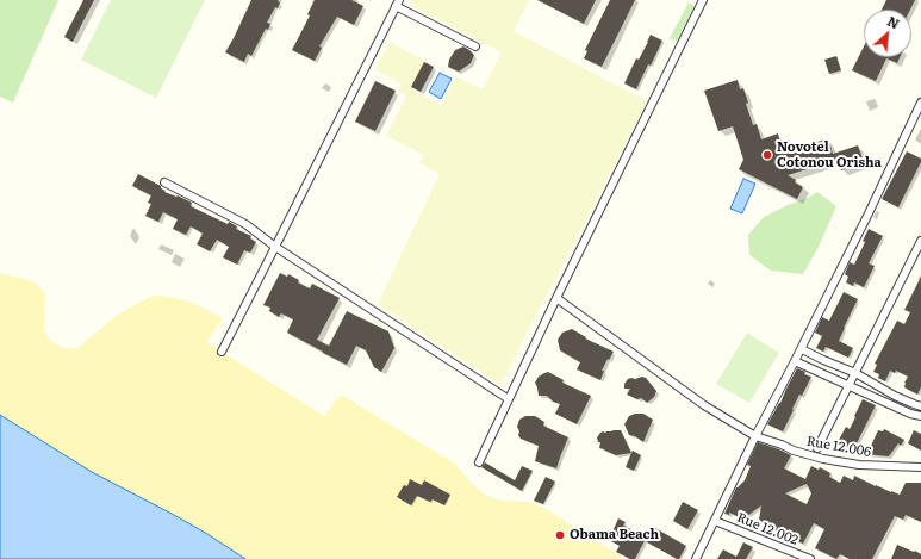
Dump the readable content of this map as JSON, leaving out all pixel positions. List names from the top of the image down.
{
  "streets": {
    "street": ["Rue 12.006", "Rue 12.002"]
  },
  "places": ["Novotel Cotonou Orisha", "Obama Beach"],
  "north": "top right"
}
